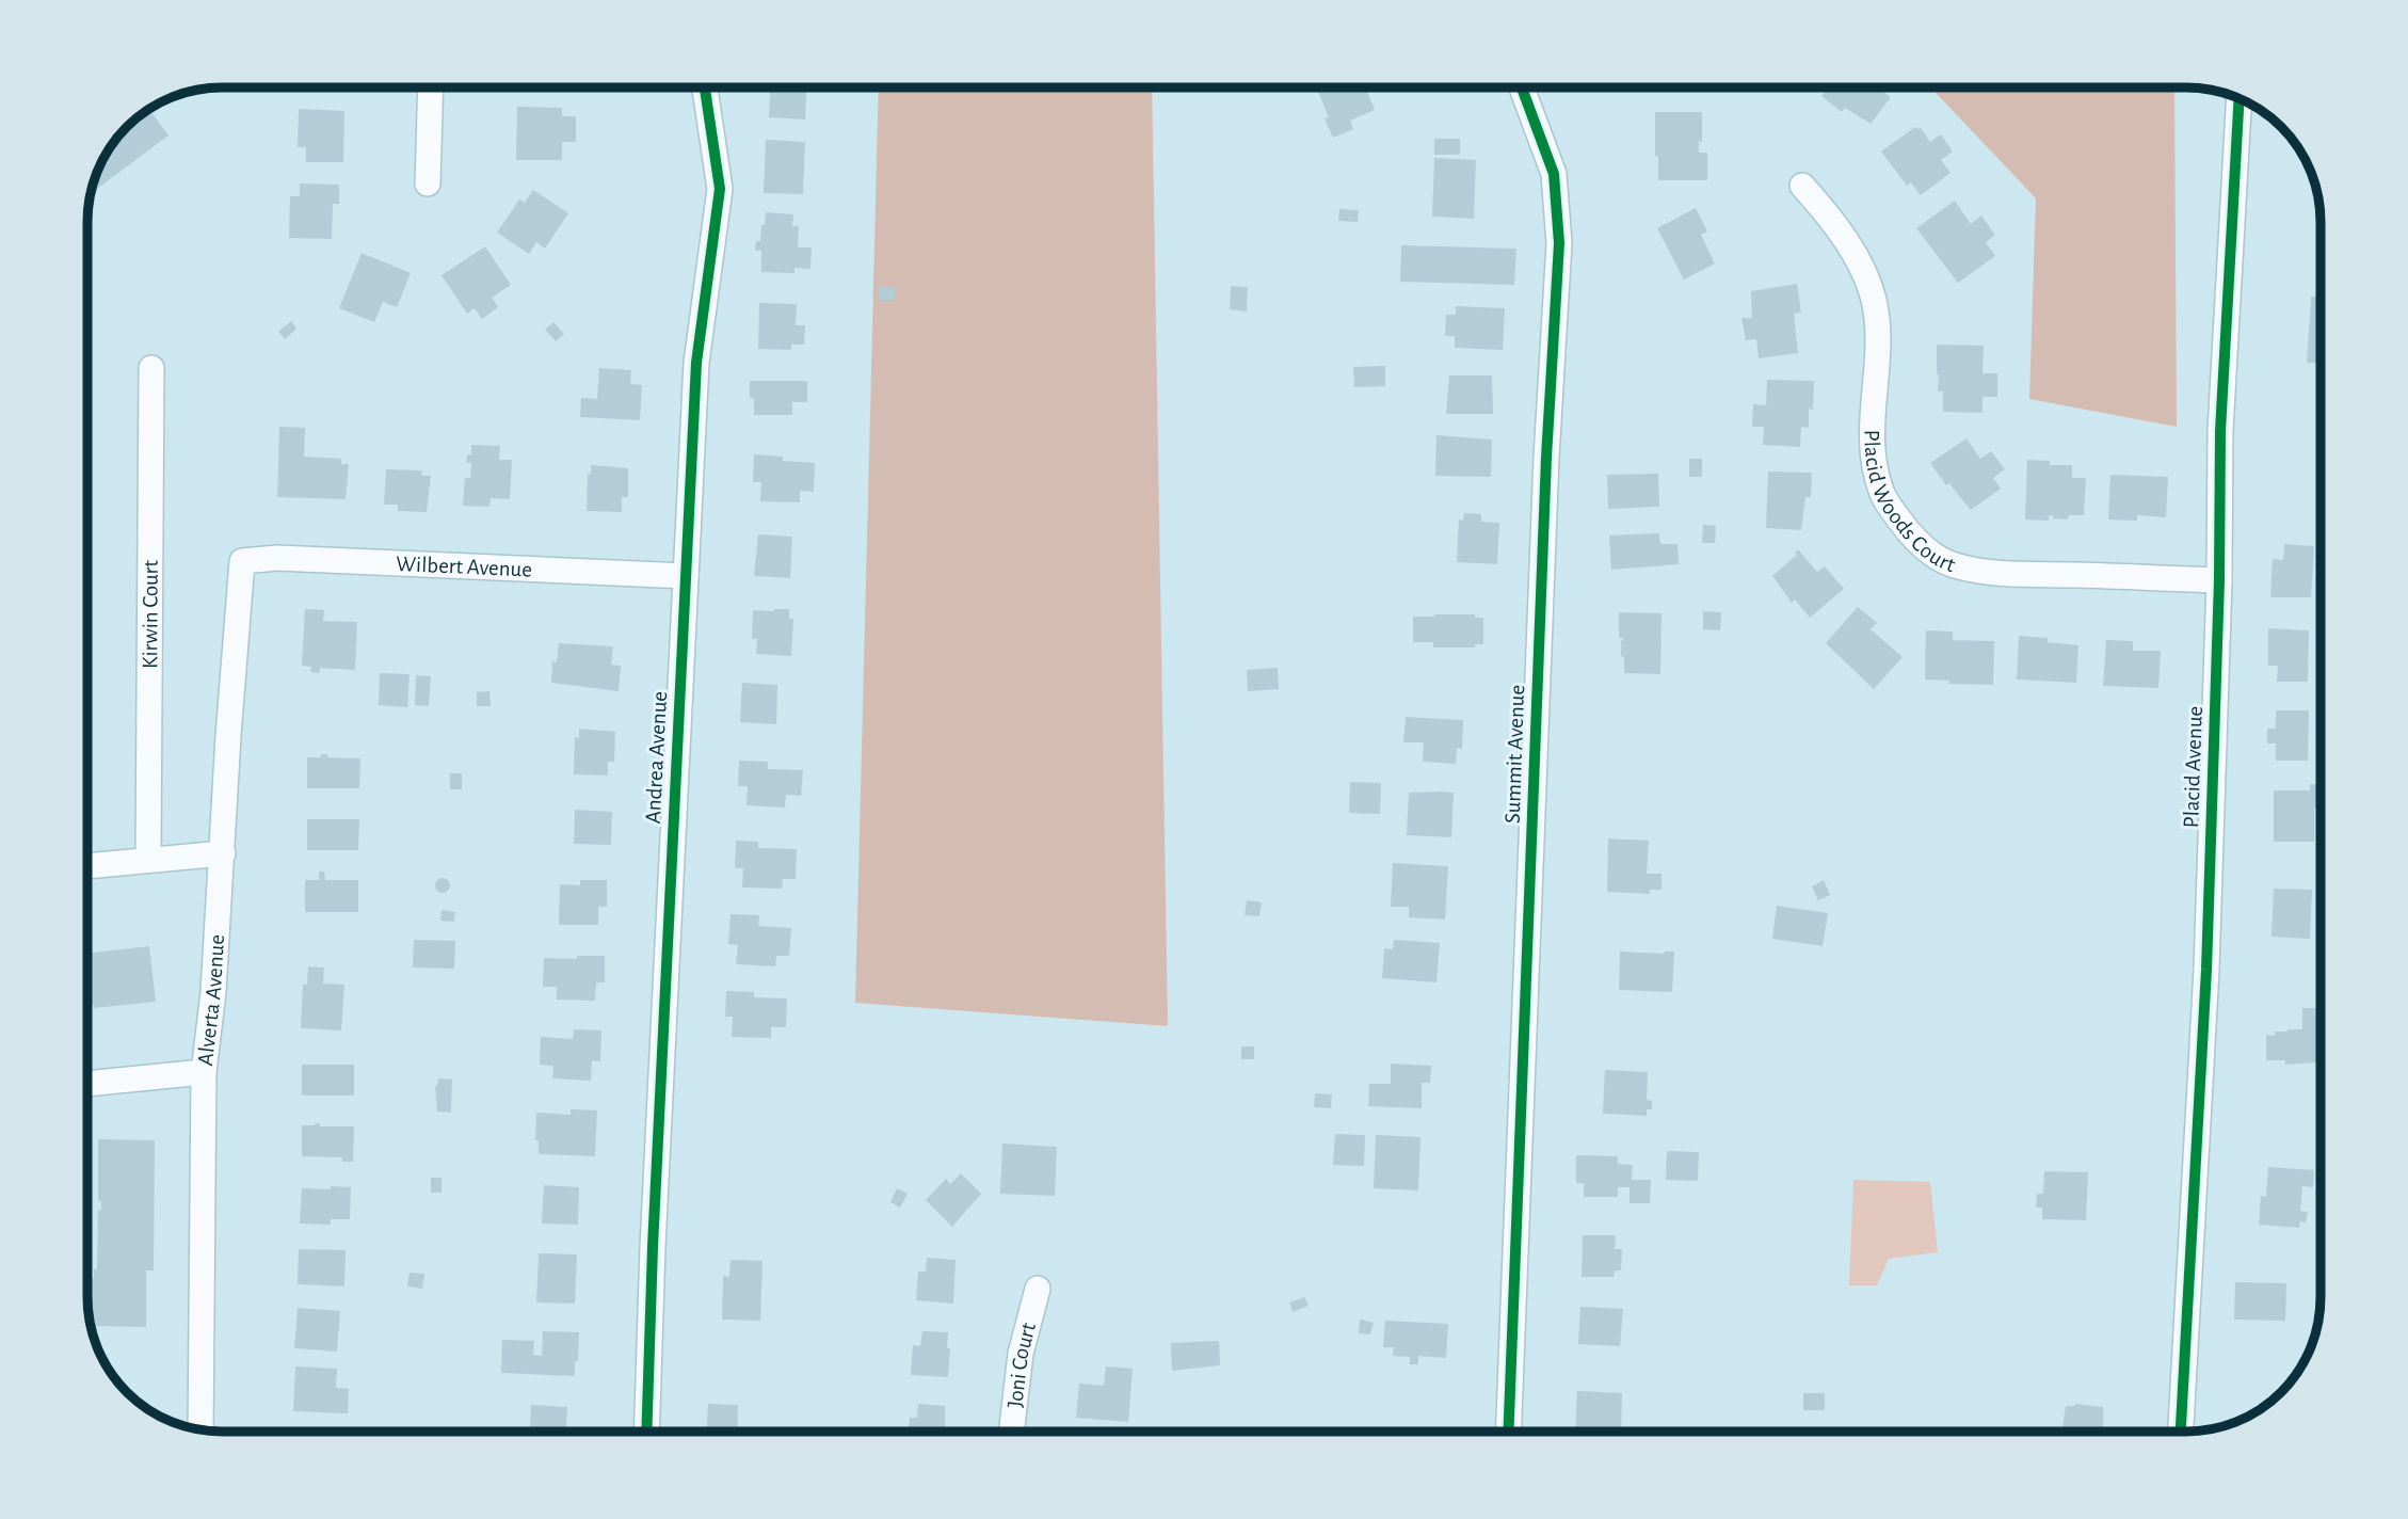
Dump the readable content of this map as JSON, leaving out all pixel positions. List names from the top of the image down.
{
  "streets": {
    "street": [
      "Placid Woods Court",
      "Wilbert Avenue",
      "Kirwin Court",
      "Summit Avenue",
      "Andrea Avenue",
      "Placid Avenue",
      "Alverta Avenue",
      "Joni Court"
    ]
  },
  "crossings": [
    ["Placid Woods Court", "Placid Avenue"],
    ["Wilbert Avenue", "Andrea Avenue"],
    ["Wilbert Avenue", "Alverta Avenue"]
  ]
}
